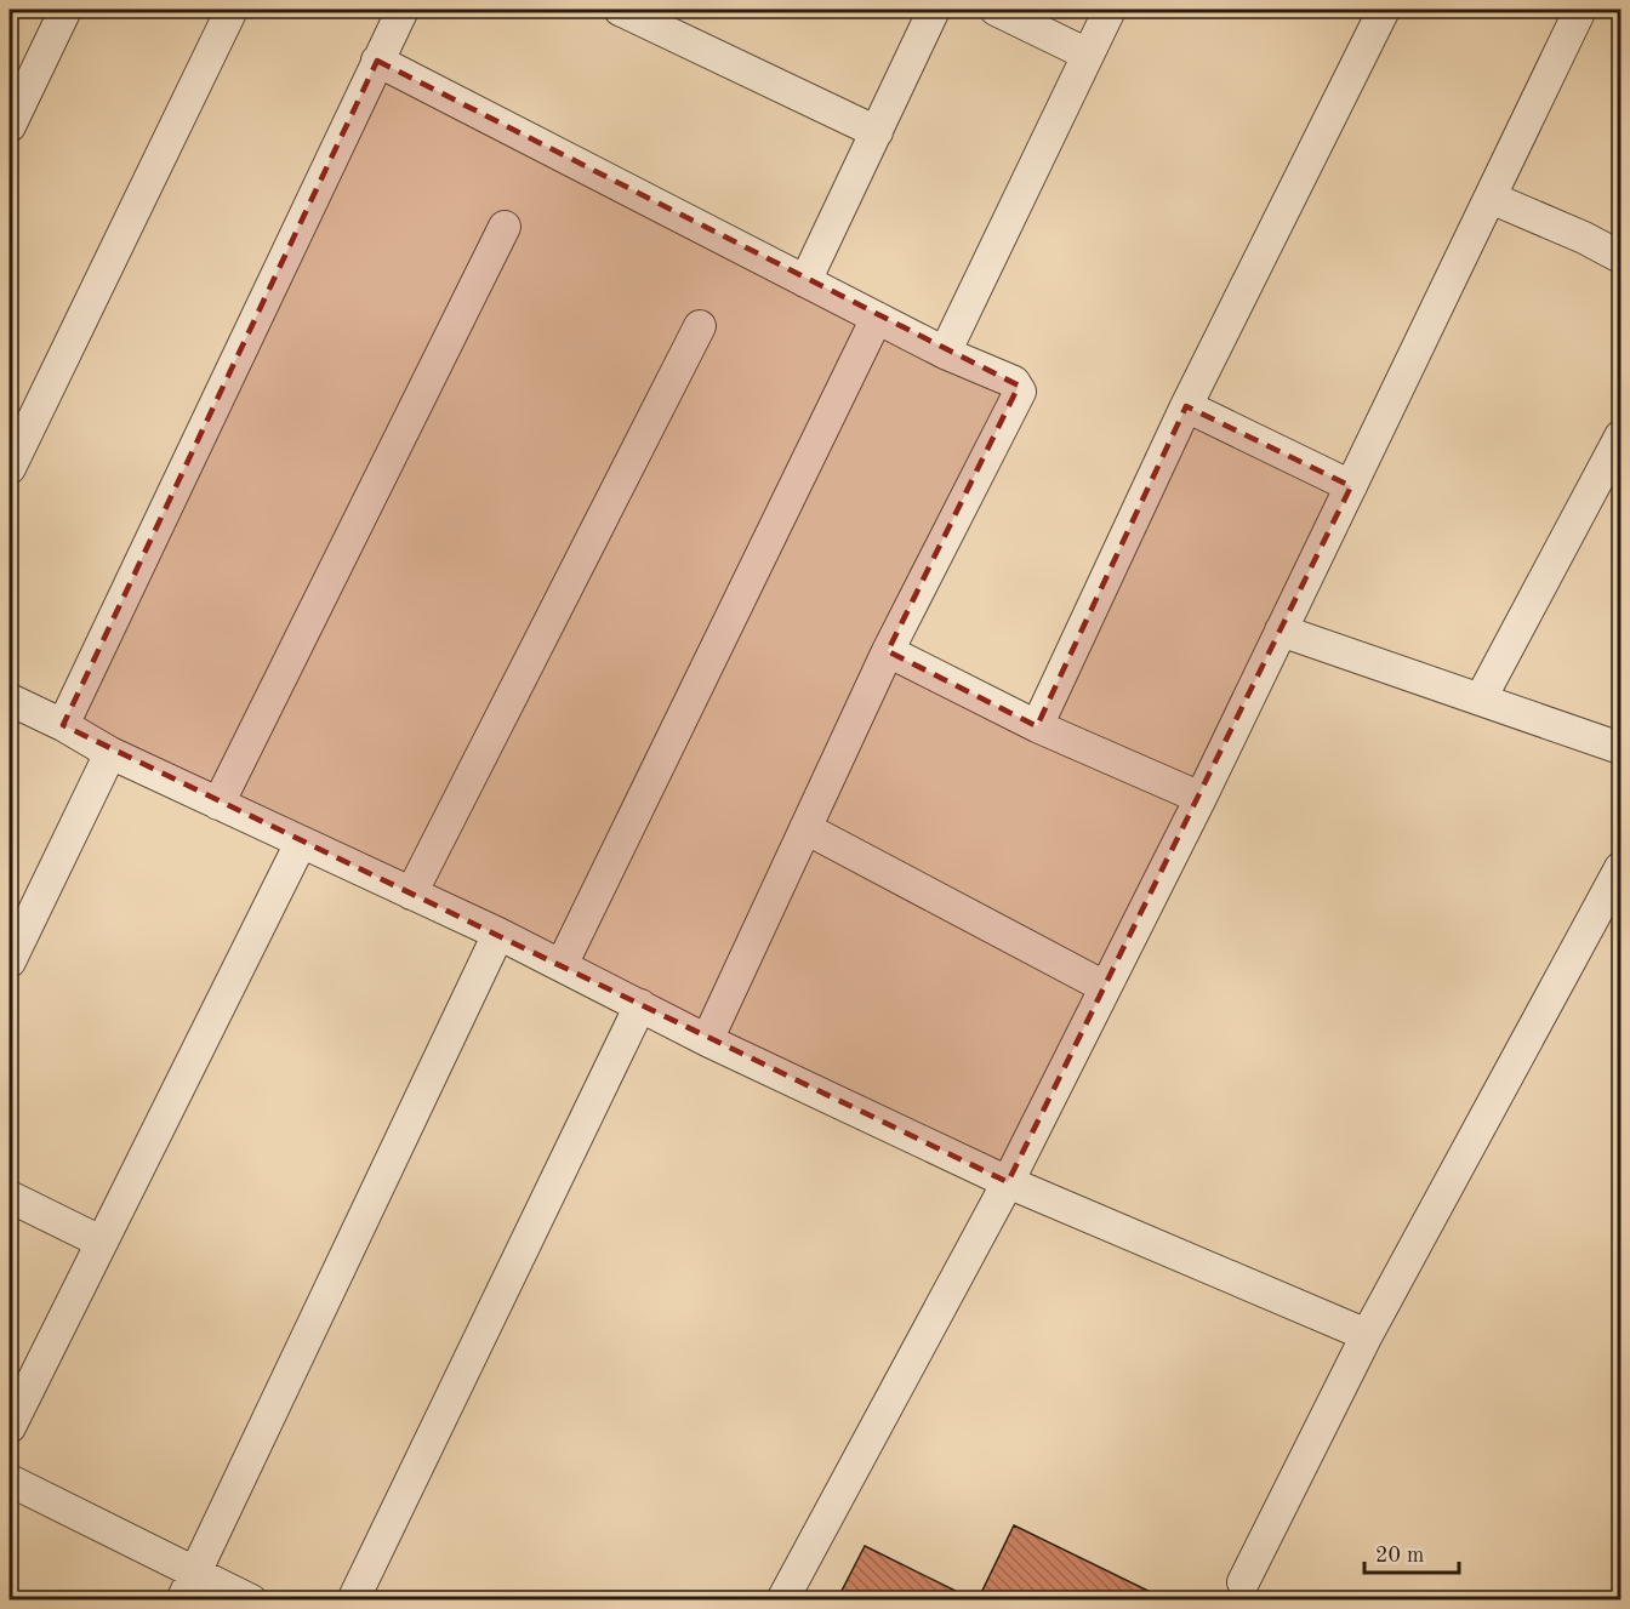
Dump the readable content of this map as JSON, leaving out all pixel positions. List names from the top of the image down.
{
  "scale_bar": "20 m"
}
